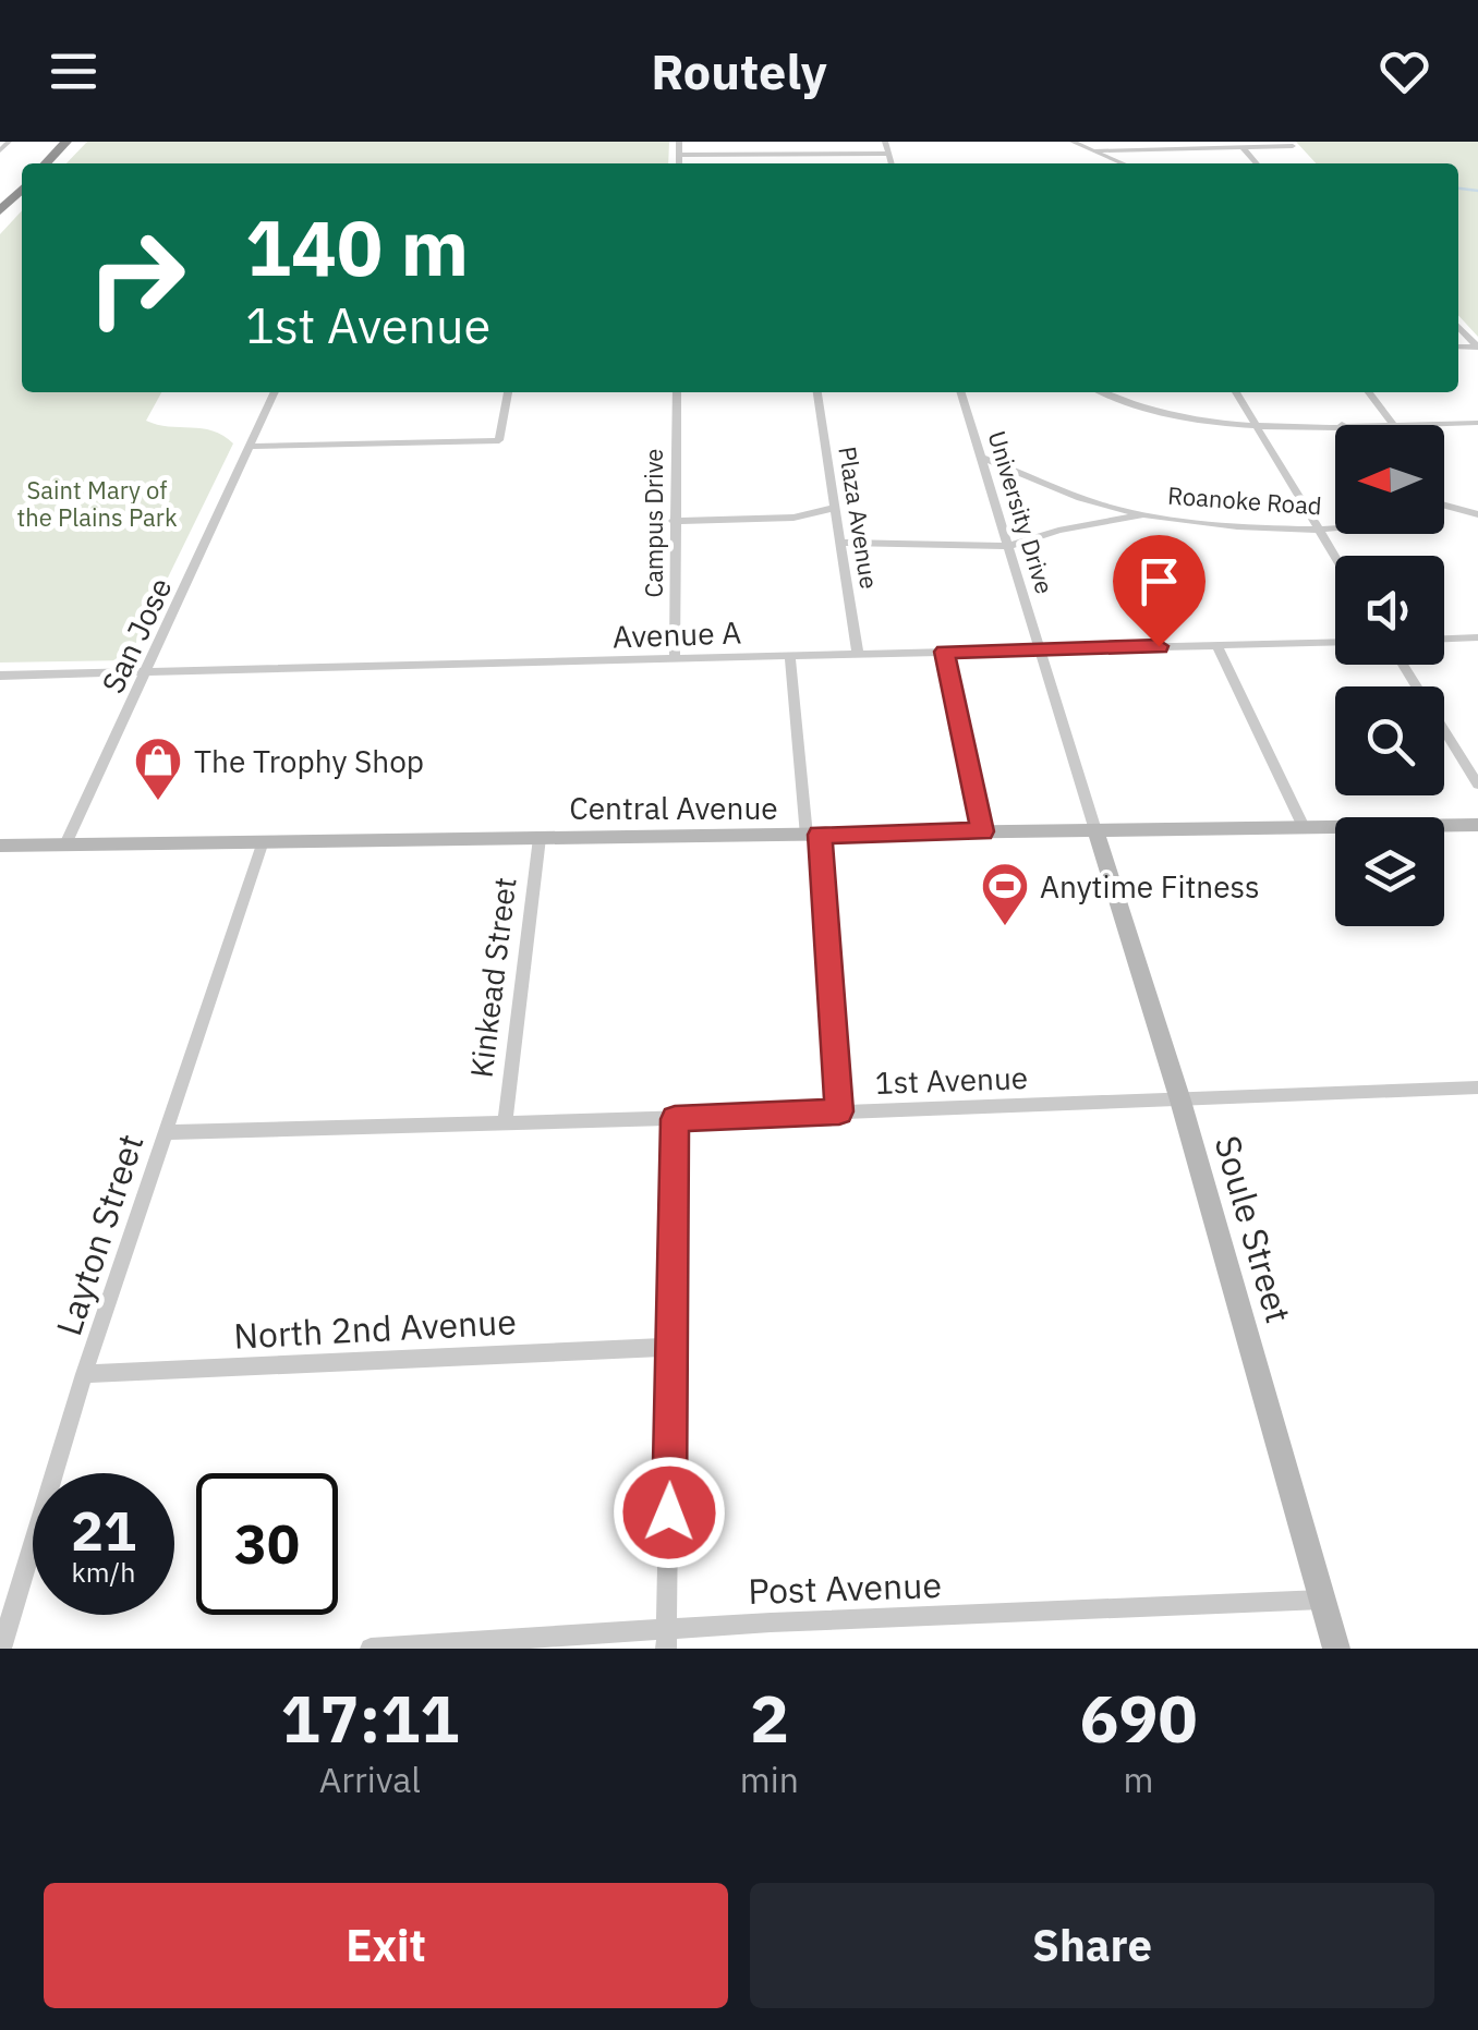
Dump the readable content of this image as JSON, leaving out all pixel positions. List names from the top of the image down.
{
  "streets": {
    "street": [
      "Roanoke Road",
      "University Drive",
      "Plaza Avenue",
      "Campus Drive",
      "Avenue A",
      "San Jose",
      "Central Avenue",
      "Kinkead Street",
      "1st Avenue",
      "Soule Street",
      "Layton Street",
      "North 2nd Avenue",
      "Post Avenue"
    ]
  },
  "crossings": [
    ["Roanoke Road", "University Drive"],
    ["Roanoke Road", "Plaza Avenue"],
    ["University Drive", "Avenue A"],
    ["University Drive", "Central Avenue"],
    ["University Drive", "Soule Street"],
    ["Plaza Avenue", "Avenue A"],
    ["Campus Drive", "Avenue A"],
    ["Avenue A", "San Jose"],
    ["San Jose", "Central Avenue"],
    ["Central Avenue", "Kinkead Street"],
    ["Central Avenue", "Soule Street"],
    ["Central Avenue", "Layton Street"],
    ["Kinkead Street", "1st Avenue"],
    ["1st Avenue", "Soule Street"],
    ["1st Avenue", "Layton Street"],
    ["Soule Street", "Post Avenue"],
    ["Layton Street", "North 2nd Avenue"]
  ],
  "parks": ["Saint Mary of the Plains Park"],
  "places": {
    "shop": ["The Trophy Shop"],
    "sports": ["Anytime Fitness"]
  },
  "north": "left",
  "page": {
    "header": "Routely",
    "turn": ["140 m", "1st Avenue"],
    "speed": "21 km/h",
    "limit": "30",
    "eta": [
      "17:11",
      "Arrival",
      "2",
      "min",
      "690",
      "m"
    ],
    "buttons": ["Exit", "Share"]
  }
}
